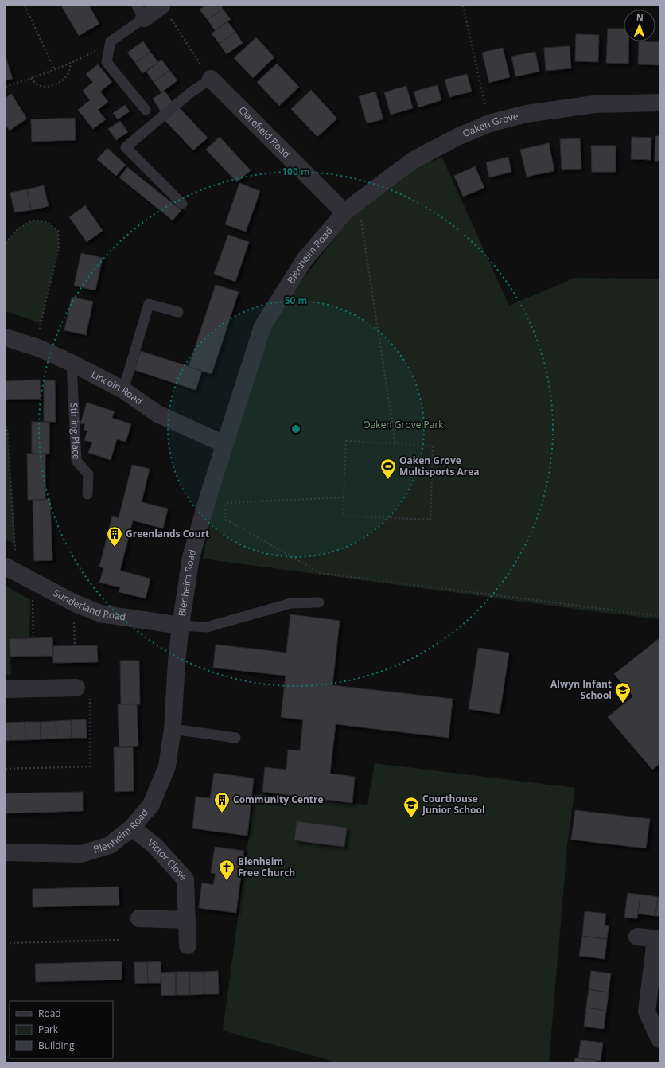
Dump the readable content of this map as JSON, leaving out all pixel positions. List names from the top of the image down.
{
  "streets": {
    "street": [
      "Oaken Grove",
      "Clarefield Road",
      "Blenheim Road",
      "Lincoln Road",
      "Sunderland Road",
      "Victor Close"
    ],
    "lane": ["Stirling Place"]
  },
  "crossings": [
    ["Oaken Grove", "Clarefield Road"],
    ["Oaken Grove", "Blenheim Road"],
    ["Clarefield Road", "Blenheim Road"],
    ["Blenheim Road", "Lincoln Road"],
    ["Blenheim Road", "Sunderland Road"],
    ["Blenheim Road", "Victor Close"],
    ["Lincoln Road", "Stirling Place"]
  ],
  "parks": ["Oaken Grove Park"],
  "places": {
    "sports": ["Oaken Grove Multisports Area"],
    "building": ["Greenlands Court", "Community Centre"],
    "school or university": ["Alwyn Infant School", "Courthouse Junior School"],
    "church": ["Blenheim Free Church"]
  },
  "legend": ["Road", "Park", "Building"],
  "north": "top",
  "rings": ["100 m", "50 m"]
}
